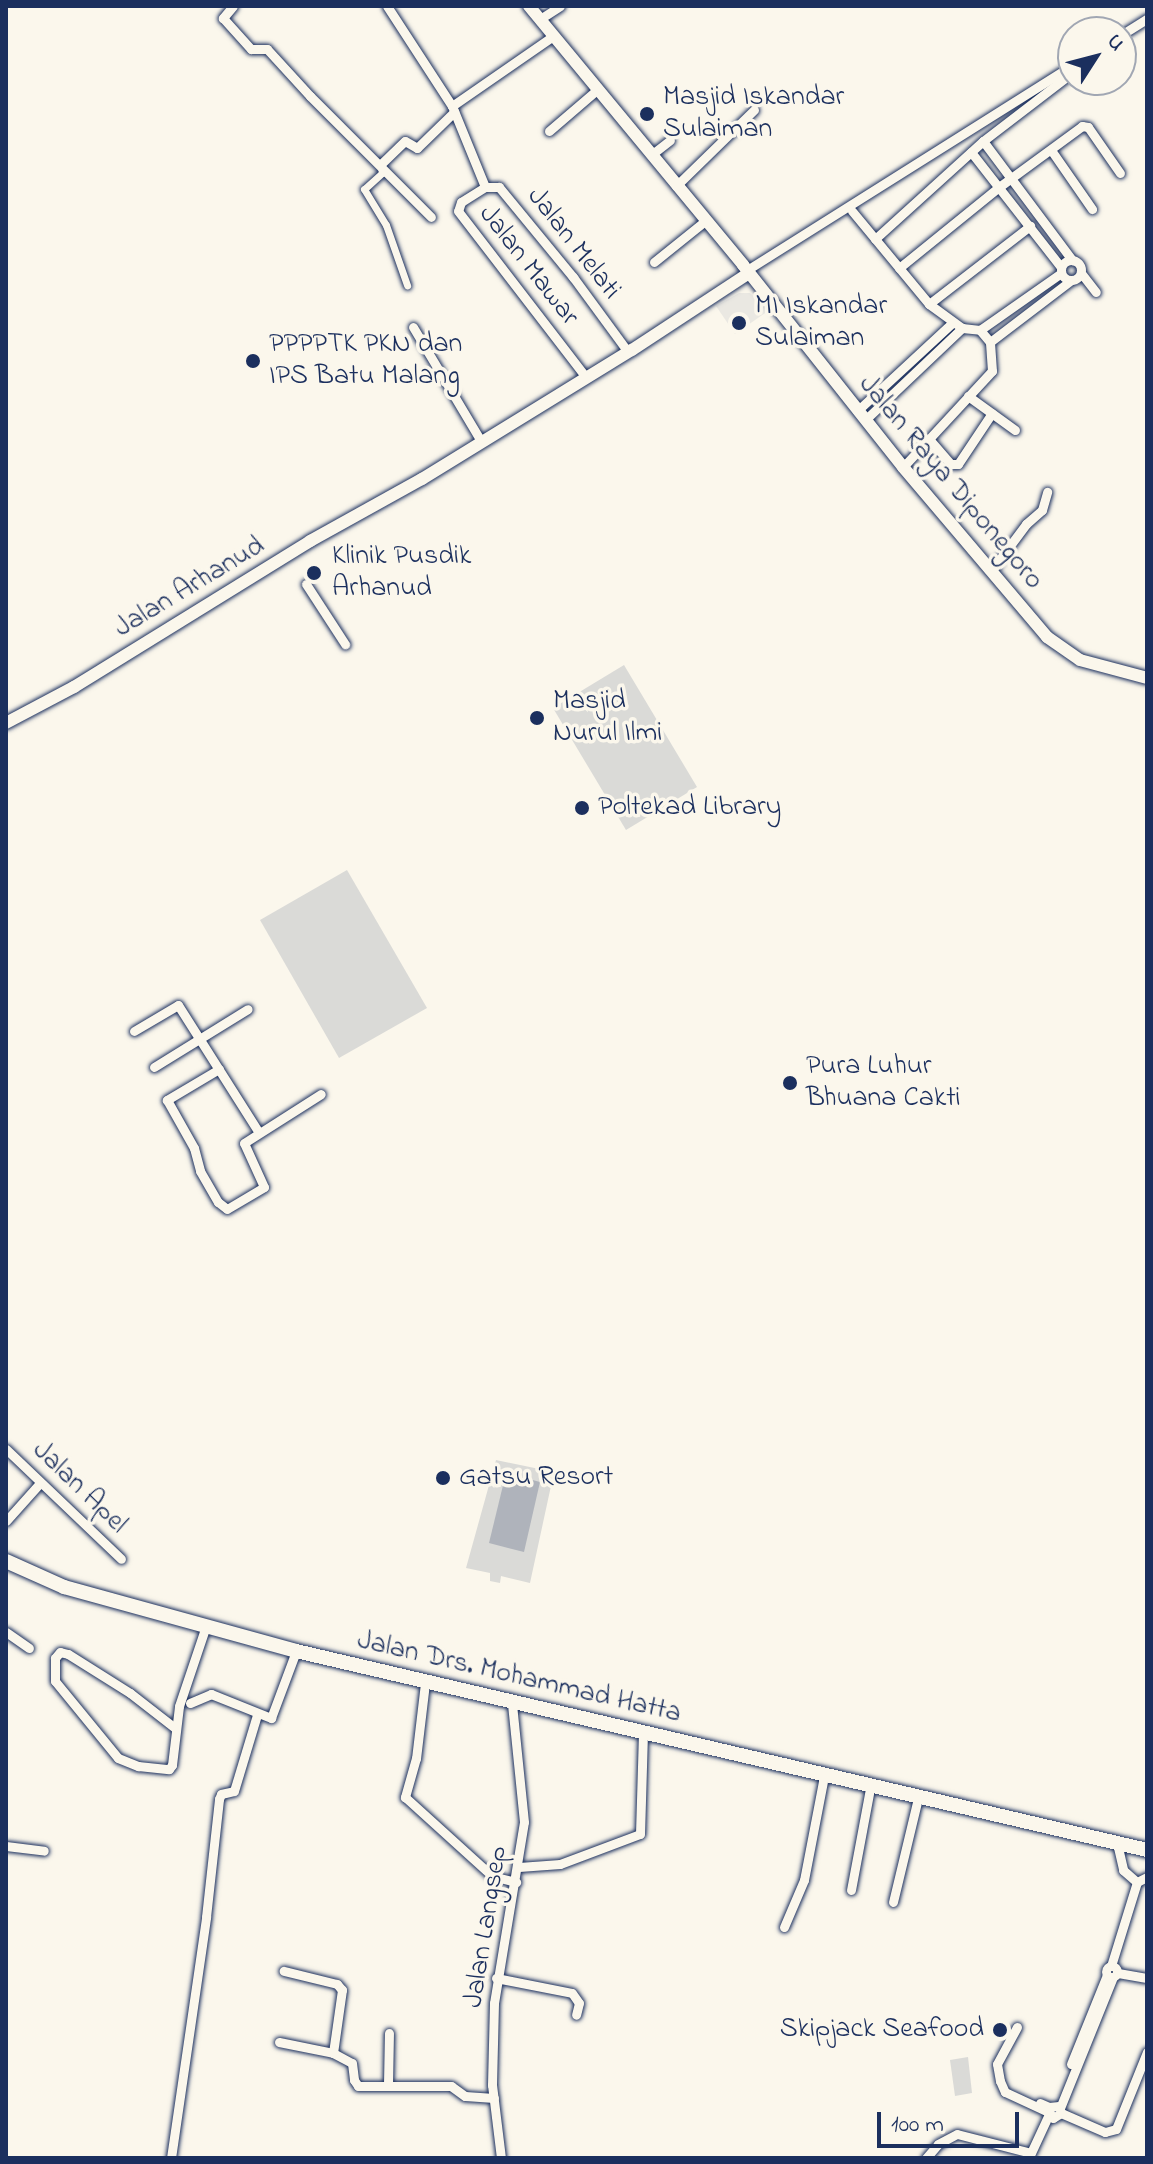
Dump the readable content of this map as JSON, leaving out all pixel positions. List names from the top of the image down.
{
  "streets": {
    "main road": ["Jalan Drs. Mohammad Hatta"],
    "street": [
      "Jalan Melati",
      "Jalan Mawar",
      "Jalan Raya Diponegoro",
      "Jalan Arhanud",
      "Jalan Apel",
      "Jalan Langsep"
    ]
  },
  "crossings": [
    ["Jalan Melati", "Jalan Mawar"],
    ["Jalan Melati", "Jalan Arhanud"],
    ["Jalan Mawar", "Jalan Arhanud"],
    ["Jalan Raya Diponegoro", "Jalan Arhanud"],
    ["Jalan Drs. Mohammad Hatta", "Jalan Langsep"]
  ],
  "places": [
    "Masjid Iskandar Sulaiman",
    "MI Iskandar Sulaiman",
    "PPPPTK PKN dan IPS Batu Malang",
    "Klinik Pusdik Arhanud",
    "Masjid Nurul Ilmi",
    "Poltekad Library",
    "Pura Luhur Bhuana Cakti",
    "Gatsu Resort",
    "Skipjack Seafood"
  ],
  "scale_bar": "100 m",
  "north": "top right"
}
